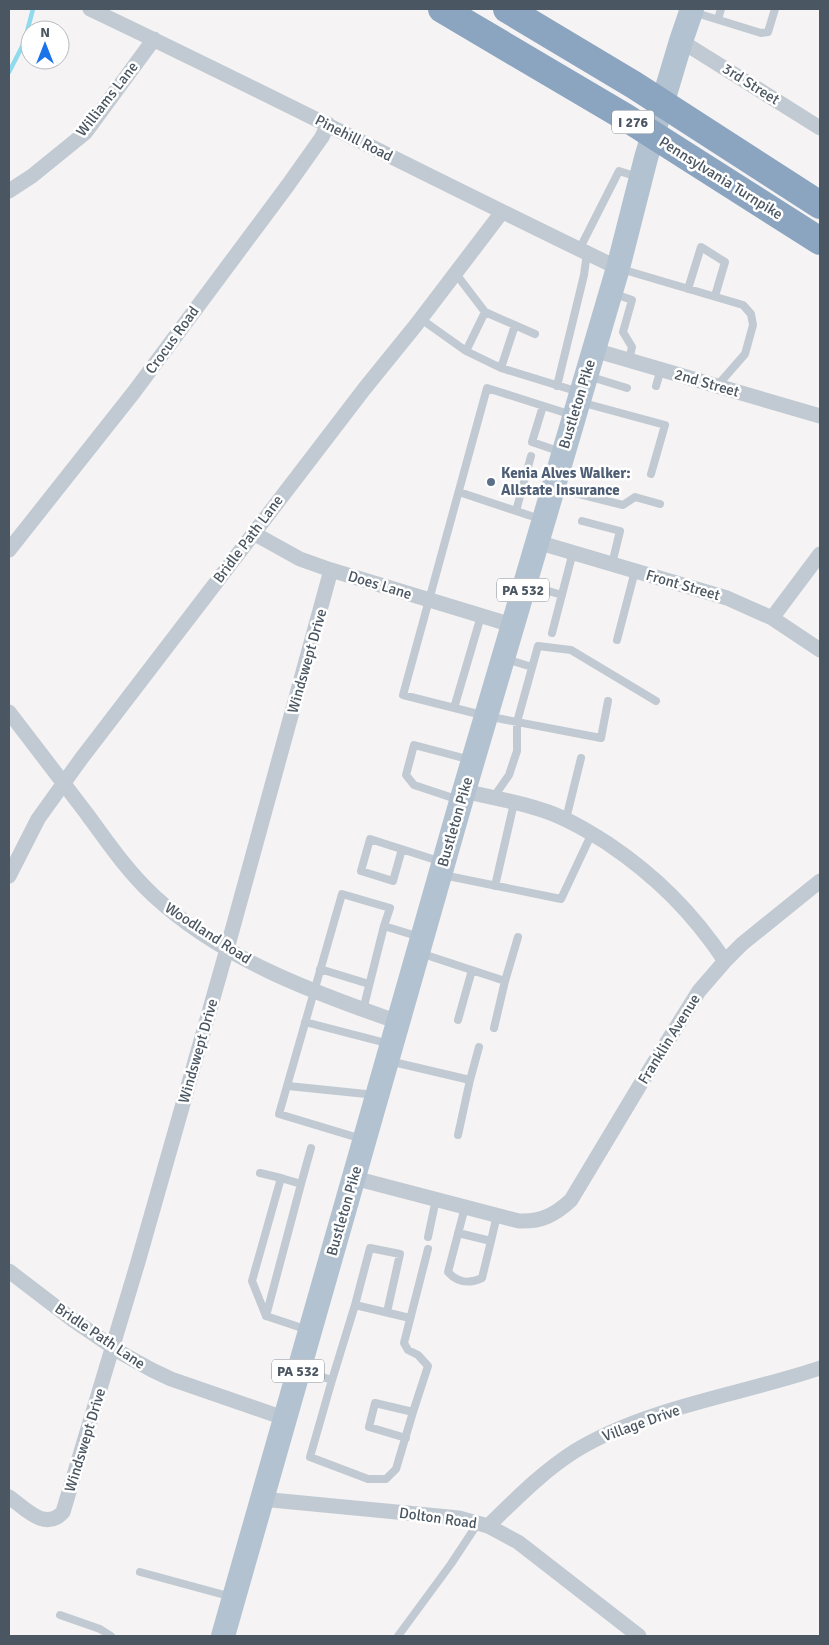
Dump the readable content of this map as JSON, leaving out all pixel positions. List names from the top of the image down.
{
  "streets": {
    "highway": ["I 276", "Pennsylvania Turnpike"],
    "main road": ["Bustleton Pike", "PA 532"],
    "street": [
      "3rd Street",
      "Williams Lane",
      "Pinehill Road",
      "Crocus Road",
      "2nd Street",
      "Bridle Path Lane",
      "Does Lane",
      "Front Street",
      "Windswept Drive",
      "Woodland Road",
      "Franklin Avenue",
      "Village Drive",
      "Dolton Road"
    ]
  },
  "crossings": [
    ["3rd Street", "Bustleton Pike"],
    ["Williams Lane", "Pinehill Road"],
    ["Pinehill Road", "Crocus Road"],
    ["Pinehill Road", "Bustleton Pike"],
    ["Pinehill Road", "Bridle Path Lane"],
    ["2nd Street", "Bustleton Pike"],
    ["Bustleton Pike", "Bridle Path Lane"],
    ["Bustleton Pike", "Does Lane"],
    ["Bustleton Pike", "Front Street"],
    ["Bustleton Pike", "Woodland Road"],
    ["Bustleton Pike", "Franklin Avenue"],
    ["Bustleton Pike", "Dolton Road"],
    ["Bridle Path Lane", "Does Lane"],
    ["Bridle Path Lane", "Windswept Drive"],
    ["Bridle Path Lane", "Woodland Road"],
    ["Does Lane", "Windswept Drive"],
    ["Windswept Drive", "Woodland Road"],
    ["Village Drive", "Dolton Road"]
  ],
  "places": ["Kenia Alves Walker: Allstate Insurance"],
  "north": "top"
}
